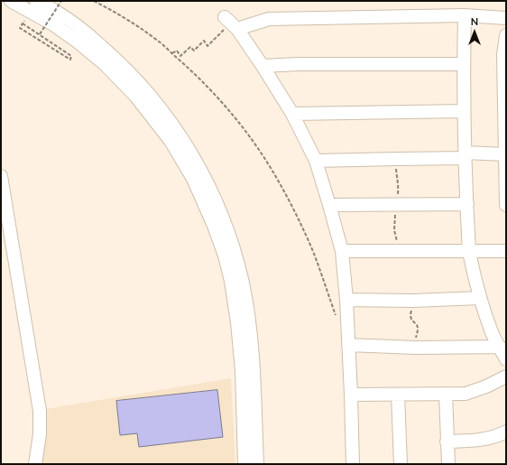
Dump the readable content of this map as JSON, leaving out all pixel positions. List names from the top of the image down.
{
  "north": "top"
}
